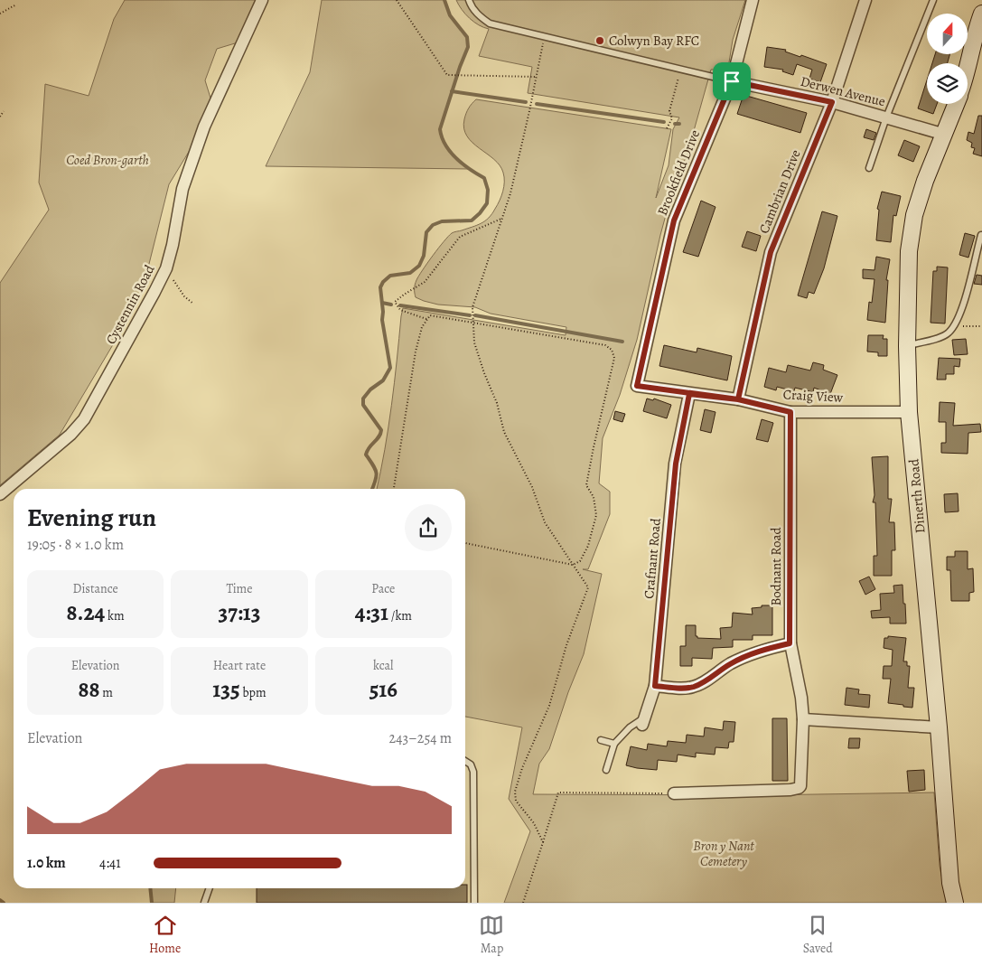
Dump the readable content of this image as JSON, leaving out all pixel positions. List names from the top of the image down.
{
  "streets": {
    "street": [
      "Derwen Avenue",
      "Brookfield Drive",
      "Cambrian Drive",
      "Cystennin Road",
      "Craig View",
      "Dinerth Road",
      "Crafnant Road",
      "Bodnant Road"
    ]
  },
  "crossings": [
    ["Derwen Avenue", "Brookfield Drive"],
    ["Derwen Avenue", "Cambrian Drive"],
    ["Derwen Avenue", "Dinerth Road"],
    ["Brookfield Drive", "Craig View"],
    ["Cambrian Drive", "Craig View"],
    ["Craig View", "Dinerth Road"],
    ["Craig View", "Crafnant Road"],
    ["Craig View", "Bodnant Road"]
  ],
  "parks": ["Coed Bron-garth", "Bron y Nant Cemetery"],
  "places": ["Colwyn Bay RFC"],
  "north": "top",
  "page": {
    "heading": ["Evening run", "19:05 · 8 × 1.0 km"],
    "stats": [
      ["Distance", "8.24 km"],
      ["Time", "37:13"],
      ["Pace", "4:31 /km"],
      ["Elevation", "88 m"],
      ["Heart rate", "135 bpm"],
      ["kcal", "516"]
    ],
    "chart": ["Elevation", "243–254 m"],
    "list": [
      {
        "name": "1.0 km",
        "note": "4:41"
      }
    ],
    "tabs": ["Home", "Map", "Saved"]
  }
}
